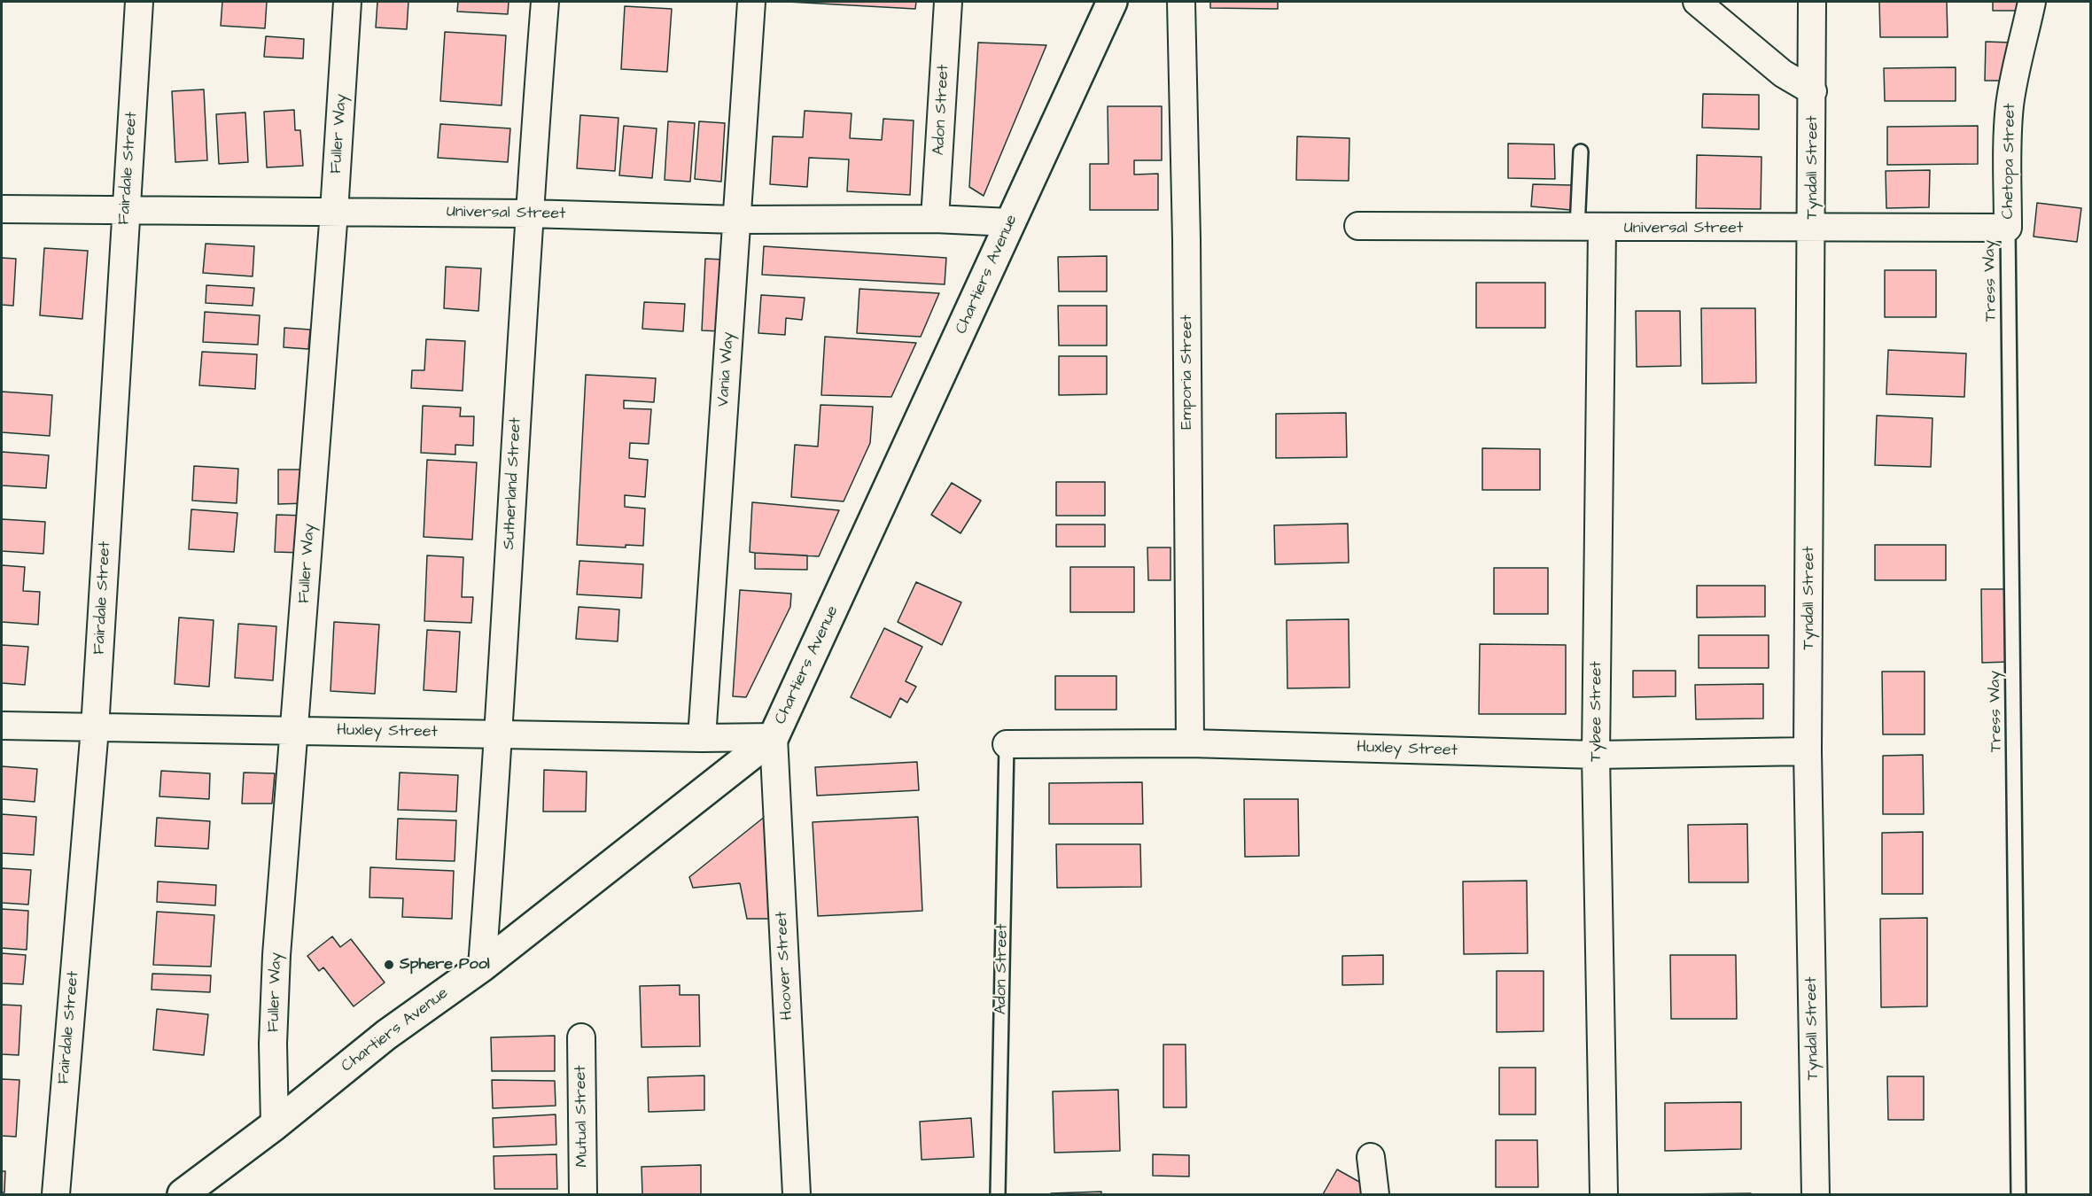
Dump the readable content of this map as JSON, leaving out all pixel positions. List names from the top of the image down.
{
  "streets": {
    "street": [
      "Adon Street",
      "Fuller Way",
      "Chetopa Street",
      "Tyndall Street",
      "Fairdale Street",
      "Universal Street",
      "Chartiers Avenue",
      "Vania Way",
      "Emporia Street",
      "Sutherland Street",
      "Tybee Street",
      "Huxley Street",
      "Hoover Street",
      "Mutual Street"
    ],
    "lane": ["Tress Way"]
  },
  "crossings": [
    ["Adon Street", "Universal Street"],
    ["Adon Street", "Huxley Street"],
    ["Fuller Way", "Universal Street"],
    ["Fuller Way", "Chartiers Avenue"],
    ["Fuller Way", "Huxley Street"],
    ["Chetopa Street", "Universal Street"],
    ["Chetopa Street", "Tress Way"],
    ["Tyndall Street", "Universal Street"],
    ["Tyndall Street", "Huxley Street"],
    ["Fairdale Street", "Universal Street"],
    ["Fairdale Street", "Huxley Street"],
    ["Universal Street", "Chartiers Avenue"],
    ["Universal Street", "Tress Way"],
    ["Universal Street", "Vania Way"],
    ["Universal Street", "Sutherland Street"],
    ["Universal Street", "Tybee Street"],
    ["Chartiers Avenue", "Sutherland Street"],
    ["Chartiers Avenue", "Huxley Street"],
    ["Chartiers Avenue", "Hoover Street"],
    ["Vania Way", "Huxley Street"],
    ["Emporia Street", "Huxley Street"],
    ["Sutherland Street", "Huxley Street"],
    ["Tybee Street", "Huxley Street"],
    ["Huxley Street", "Hoover Street"]
  ],
  "places": ["Sphere Pool"]
}
